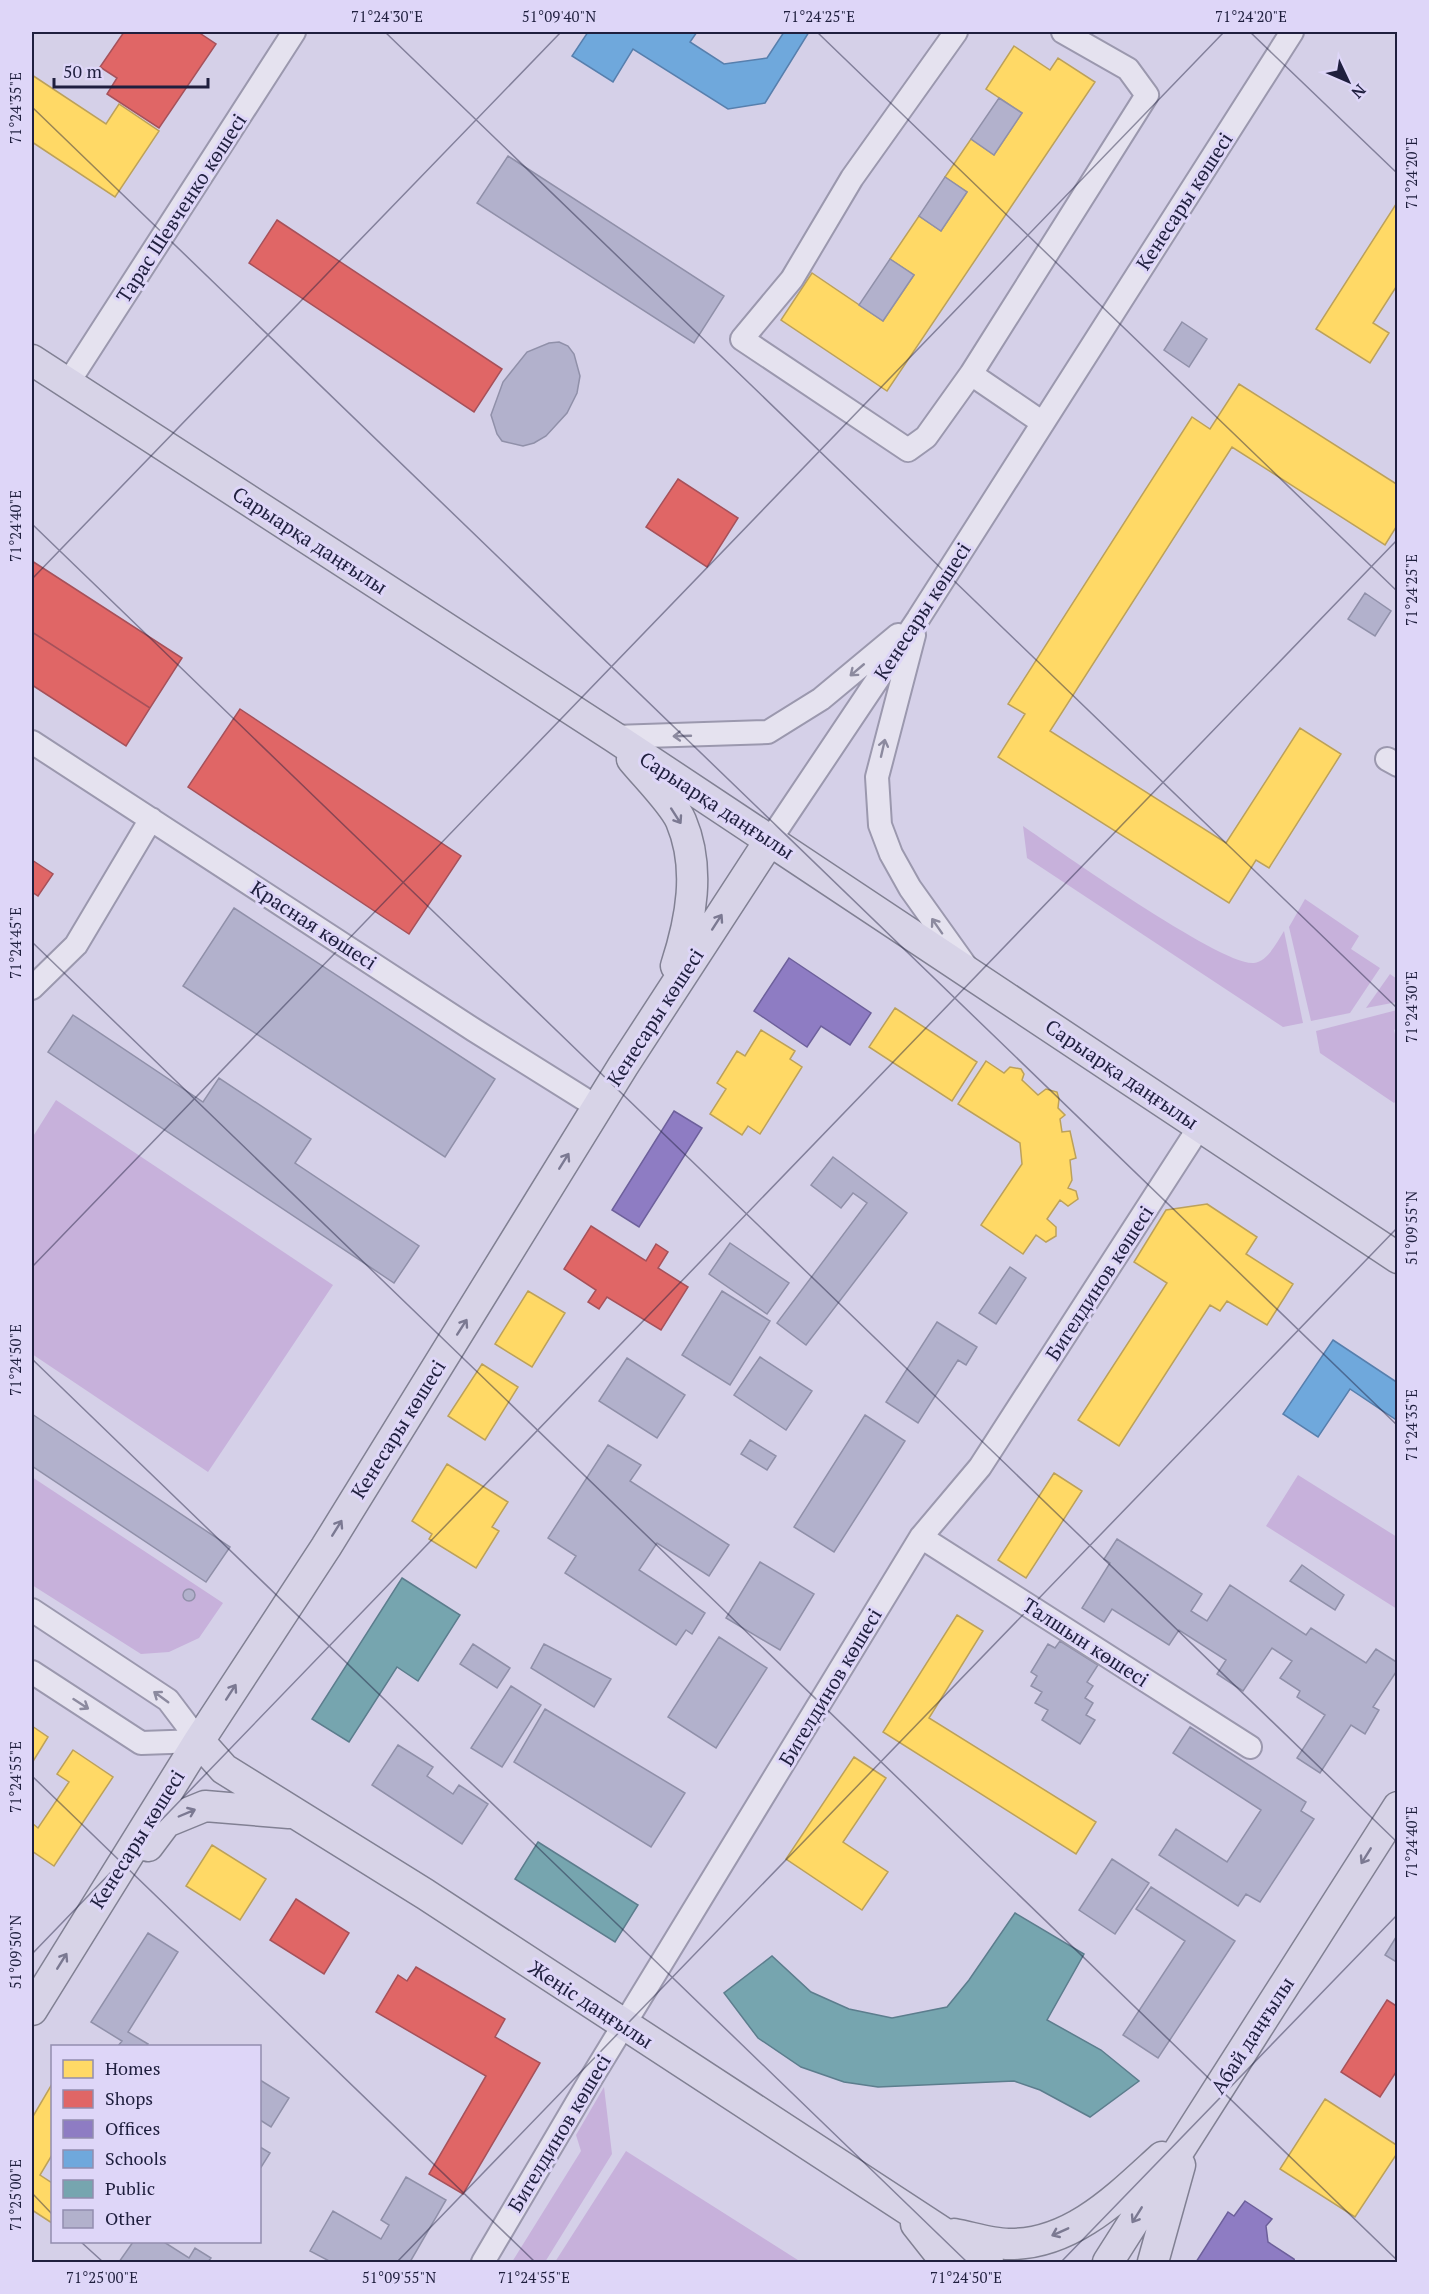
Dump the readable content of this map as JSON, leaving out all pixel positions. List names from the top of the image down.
{
  "streets": {
    "main road": [
      "Кенесары көшесі",
      "Сарыарқа даңғылы",
      "Жеңіс даңғылы",
      "Абай даңғылы"
    ],
    "street": [
      "Тарас Шевченко көшесі",
      "Красная көшесі",
      "Бигелдинов көшесі",
      "Талшын көшесі"
    ]
  },
  "crossings": [
    ["Кенесары көшесі", "Сарыарқа даңғылы"],
    ["Кенесары көшесі", "Красная көшесі"],
    ["Кенесары көшесі", "Жеңіс даңғылы"],
    ["Тарас Шевченко көшесі", "Сарыарқа даңғылы"],
    ["Сарыарқа даңғылы", "Бигелдинов көшесі"],
    ["Бигелдинов көшесі", "Талшын көшесі"],
    ["Бигелдинов көшесі", "Жеңіс даңғылы"]
  ],
  "one_way": ["Кенесары көшесі", "Абай даңғылы"],
  "legend": [
    "Homes",
    "Shops",
    "Offices",
    "Schools",
    "Public",
    "Other"
  ],
  "scale_bar": "50 m",
  "north": "bottom right",
  "coordinates": [
    "71°24'30\"E",
    "51°09'40\"N",
    "71°24'25\"E",
    "71°24'20\"E",
    "71°24'35\"E",
    "71°24'40\"E",
    "71°24'45\"E",
    "51°09'55\"N",
    "71°24'50\"E",
    "71°24'55\"E",
    "51°09'50\"N",
    "71°25'00\"E"
  ]
}
